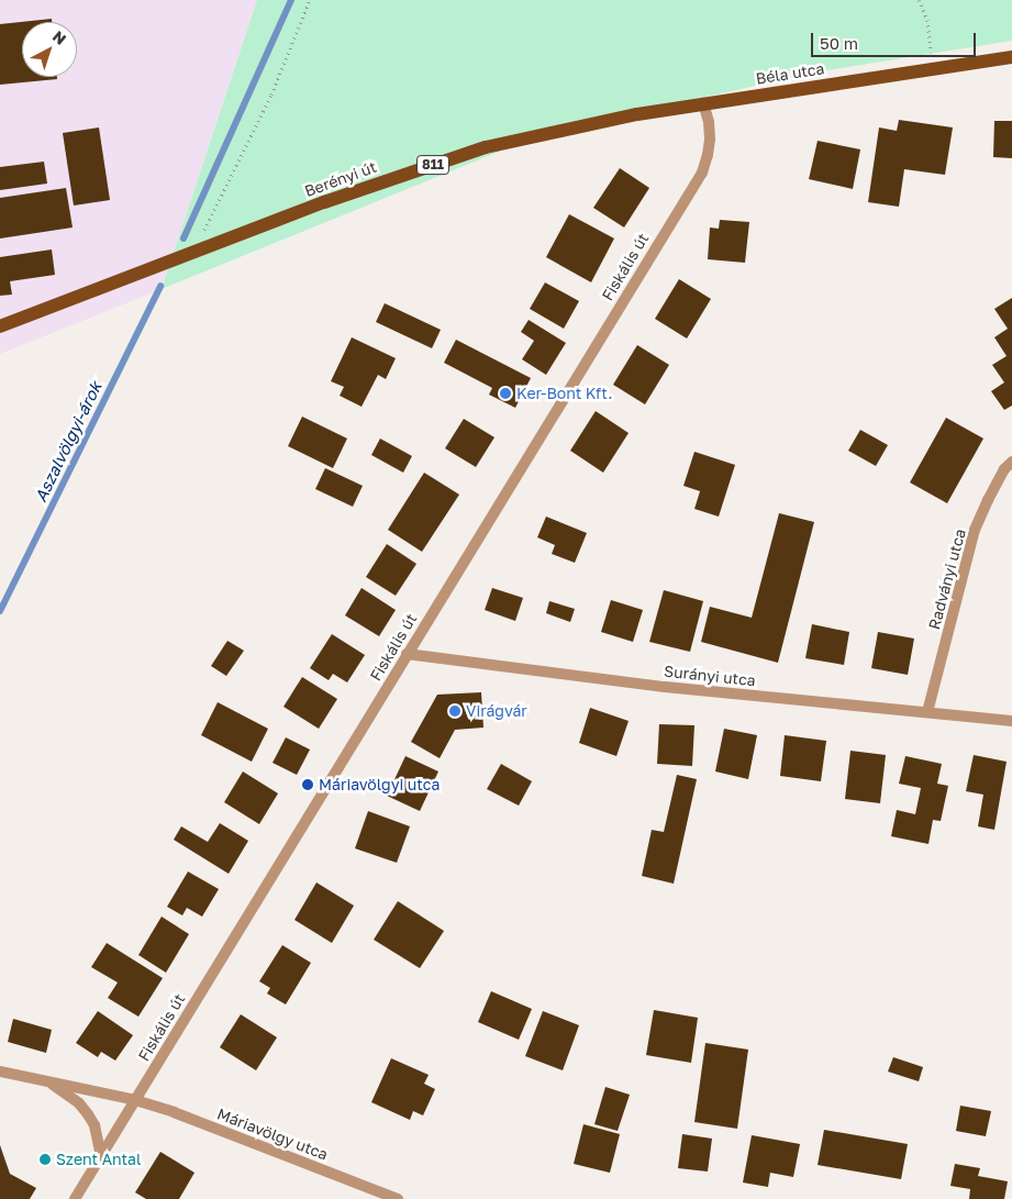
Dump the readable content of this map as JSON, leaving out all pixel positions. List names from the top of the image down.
{
  "streets": {
    "main road": ["Béla utca", "811", "Berényi út"],
    "street": [
      "Fiskális út",
      "Radványi utca",
      "Surányi utca",
      "Máriavölgy utca"
    ]
  },
  "crossings": [
    ["Béla utca", "Berényi út"],
    ["Béla utca", "Fiskális út"],
    ["Berényi út", "Fiskális út"],
    ["Fiskális út", "Surányi utca"],
    ["Fiskális út", "Máriavölgy utca"],
    ["Radványi utca", "Surányi utca"]
  ],
  "water": ["Aszalvölgyi-árok"],
  "places": [
    "Ker-Bont Kft.",
    "Virágvár",
    "Máriavölgyi utca",
    "Szent Antal"
  ],
  "scale_bar": "50 m",
  "north": "top right"
}
